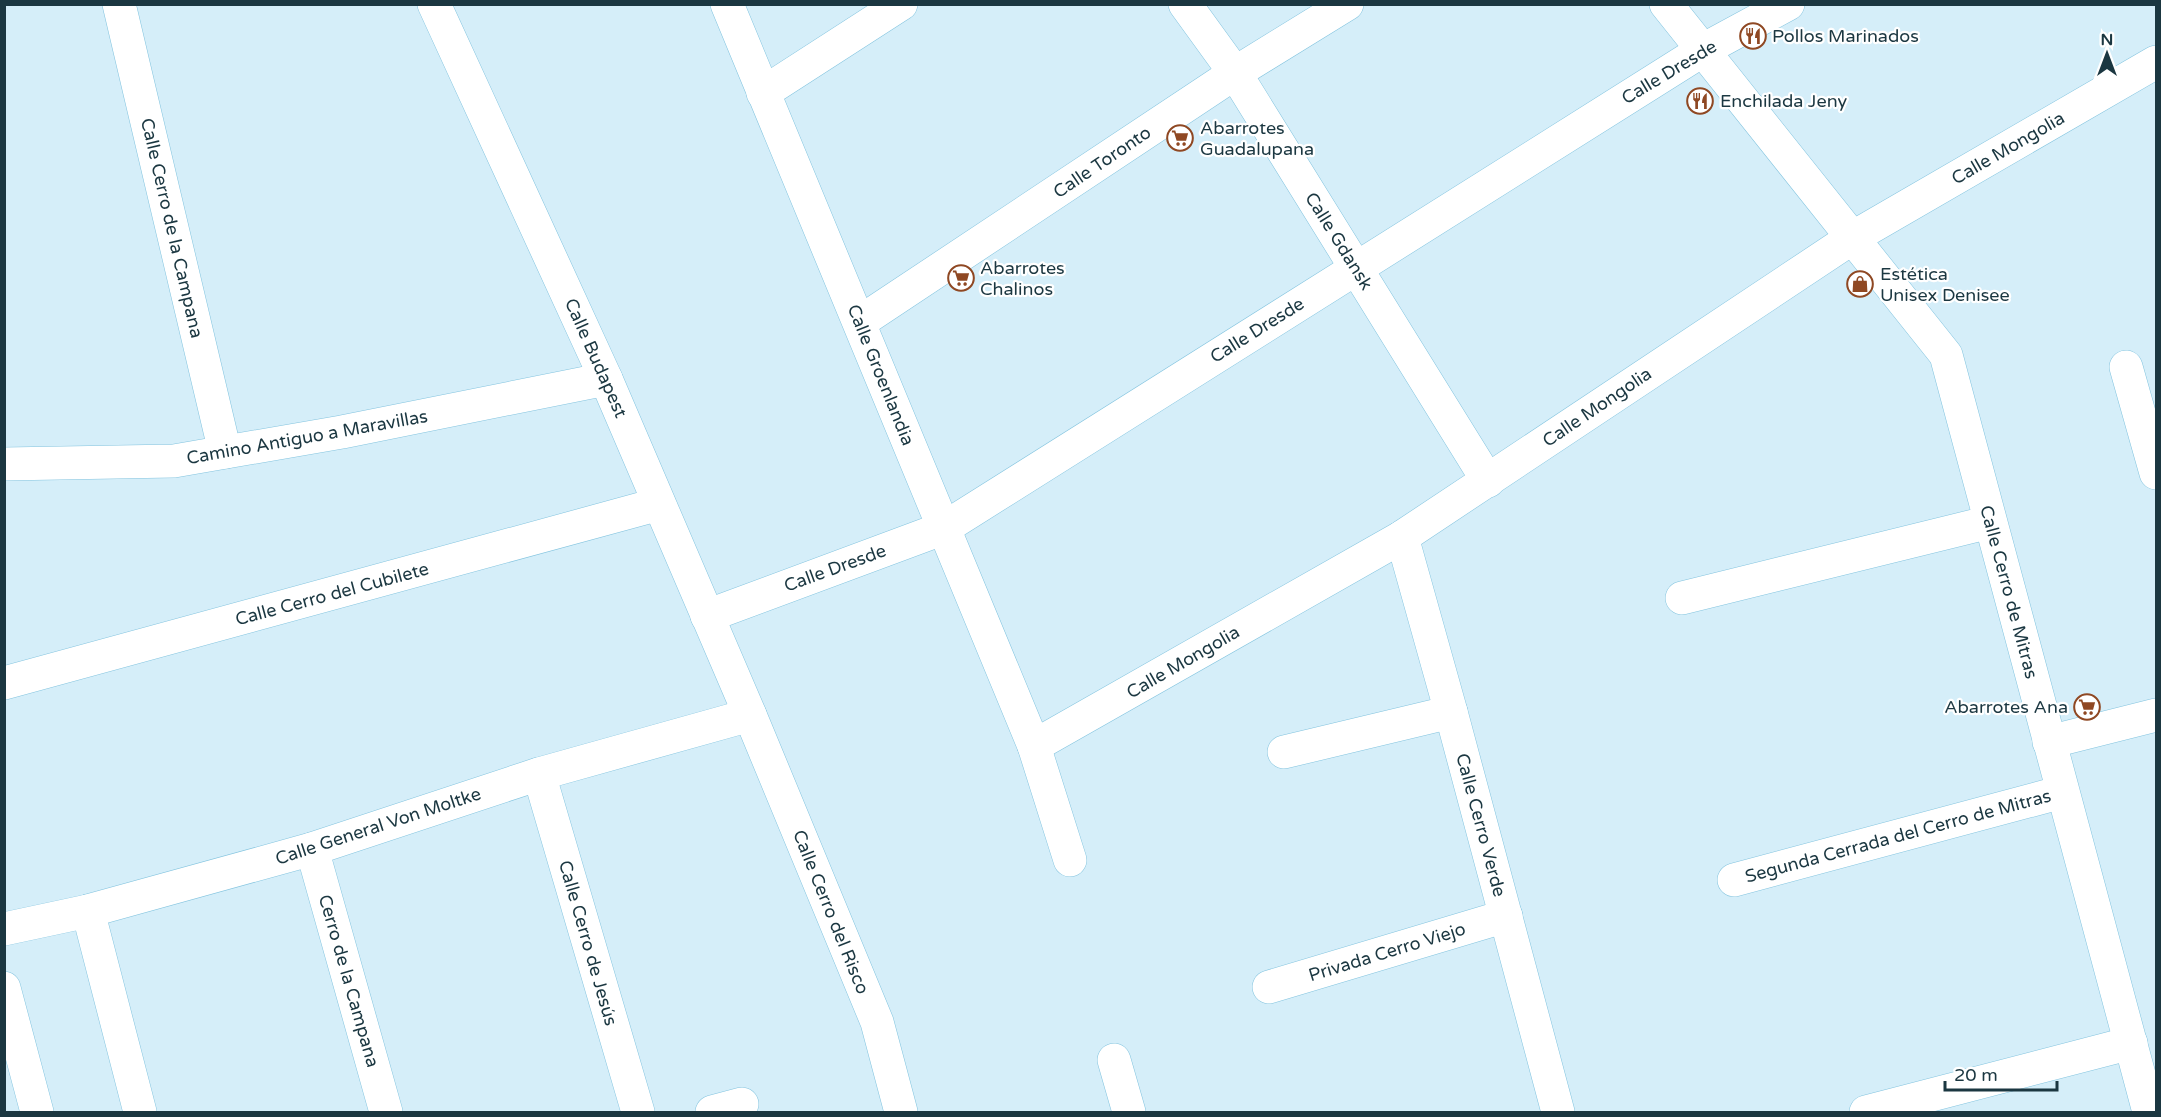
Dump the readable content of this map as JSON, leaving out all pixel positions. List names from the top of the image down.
{
  "streets": {
    "street": [
      "Calle Dresde",
      "Calle Mongolia",
      "Calle Toronto",
      "Calle Cerro de la Campana",
      "Calle Gdansk",
      "Calle Budapest",
      "Calle Groenlandia",
      "Camino Antiguo a Maravillas",
      "Calle Cerro de Mitras",
      "Calle Cerro del Cubilete",
      "Calle Cerro Verde",
      "Calle General Von Moltke",
      "Segunda Cerrada del Cerro de Mitras",
      "Calle Cerro del Risco",
      "Calle Cerro de Jesús",
      "Privada Cerro Viejo",
      "Cerro de la Campana"
    ]
  },
  "crossings": [
    ["Calle Dresde", "Calle Gdansk"],
    ["Calle Dresde", "Calle Budapest"],
    ["Calle Dresde", "Calle Groenlandia"],
    ["Calle Dresde", "Calle Cerro de Mitras"],
    ["Calle Mongolia", "Calle Gdansk"],
    ["Calle Mongolia", "Calle Groenlandia"],
    ["Calle Mongolia", "Calle Cerro de Mitras"],
    ["Calle Mongolia", "Calle Cerro Verde"],
    ["Calle Toronto", "Calle Gdansk"],
    ["Calle Toronto", "Calle Groenlandia"],
    ["Calle Cerro de la Campana", "Camino Antiguo a Maravillas"],
    ["Calle Budapest", "Camino Antiguo a Maravillas"],
    ["Calle Budapest", "Calle Cerro del Cubilete"],
    ["Calle Budapest", "Calle General Von Moltke"],
    ["Calle Budapest", "Calle Cerro del Risco"],
    ["Calle Cerro de Mitras", "Segunda Cerrada del Cerro de Mitras"],
    ["Calle Cerro Verde", "Privada Cerro Viejo"],
    ["Calle General Von Moltke", "Calle Cerro del Risco"],
    ["Calle General Von Moltke", "Calle Cerro de Jesús"],
    ["Calle General Von Moltke", "Cerro de la Campana"]
  ],
  "places": {
    "restaurant": ["Pollos Marinados", "Enchilada Jeny"],
    "supermarket": ["Abarrotes Guadalupana", "Abarrotes Chalinos", "Abarrotes Ana"],
    "shop": ["Estética Unisex Denisee"]
  },
  "scale_bar": "20 m",
  "north": "top"
}
